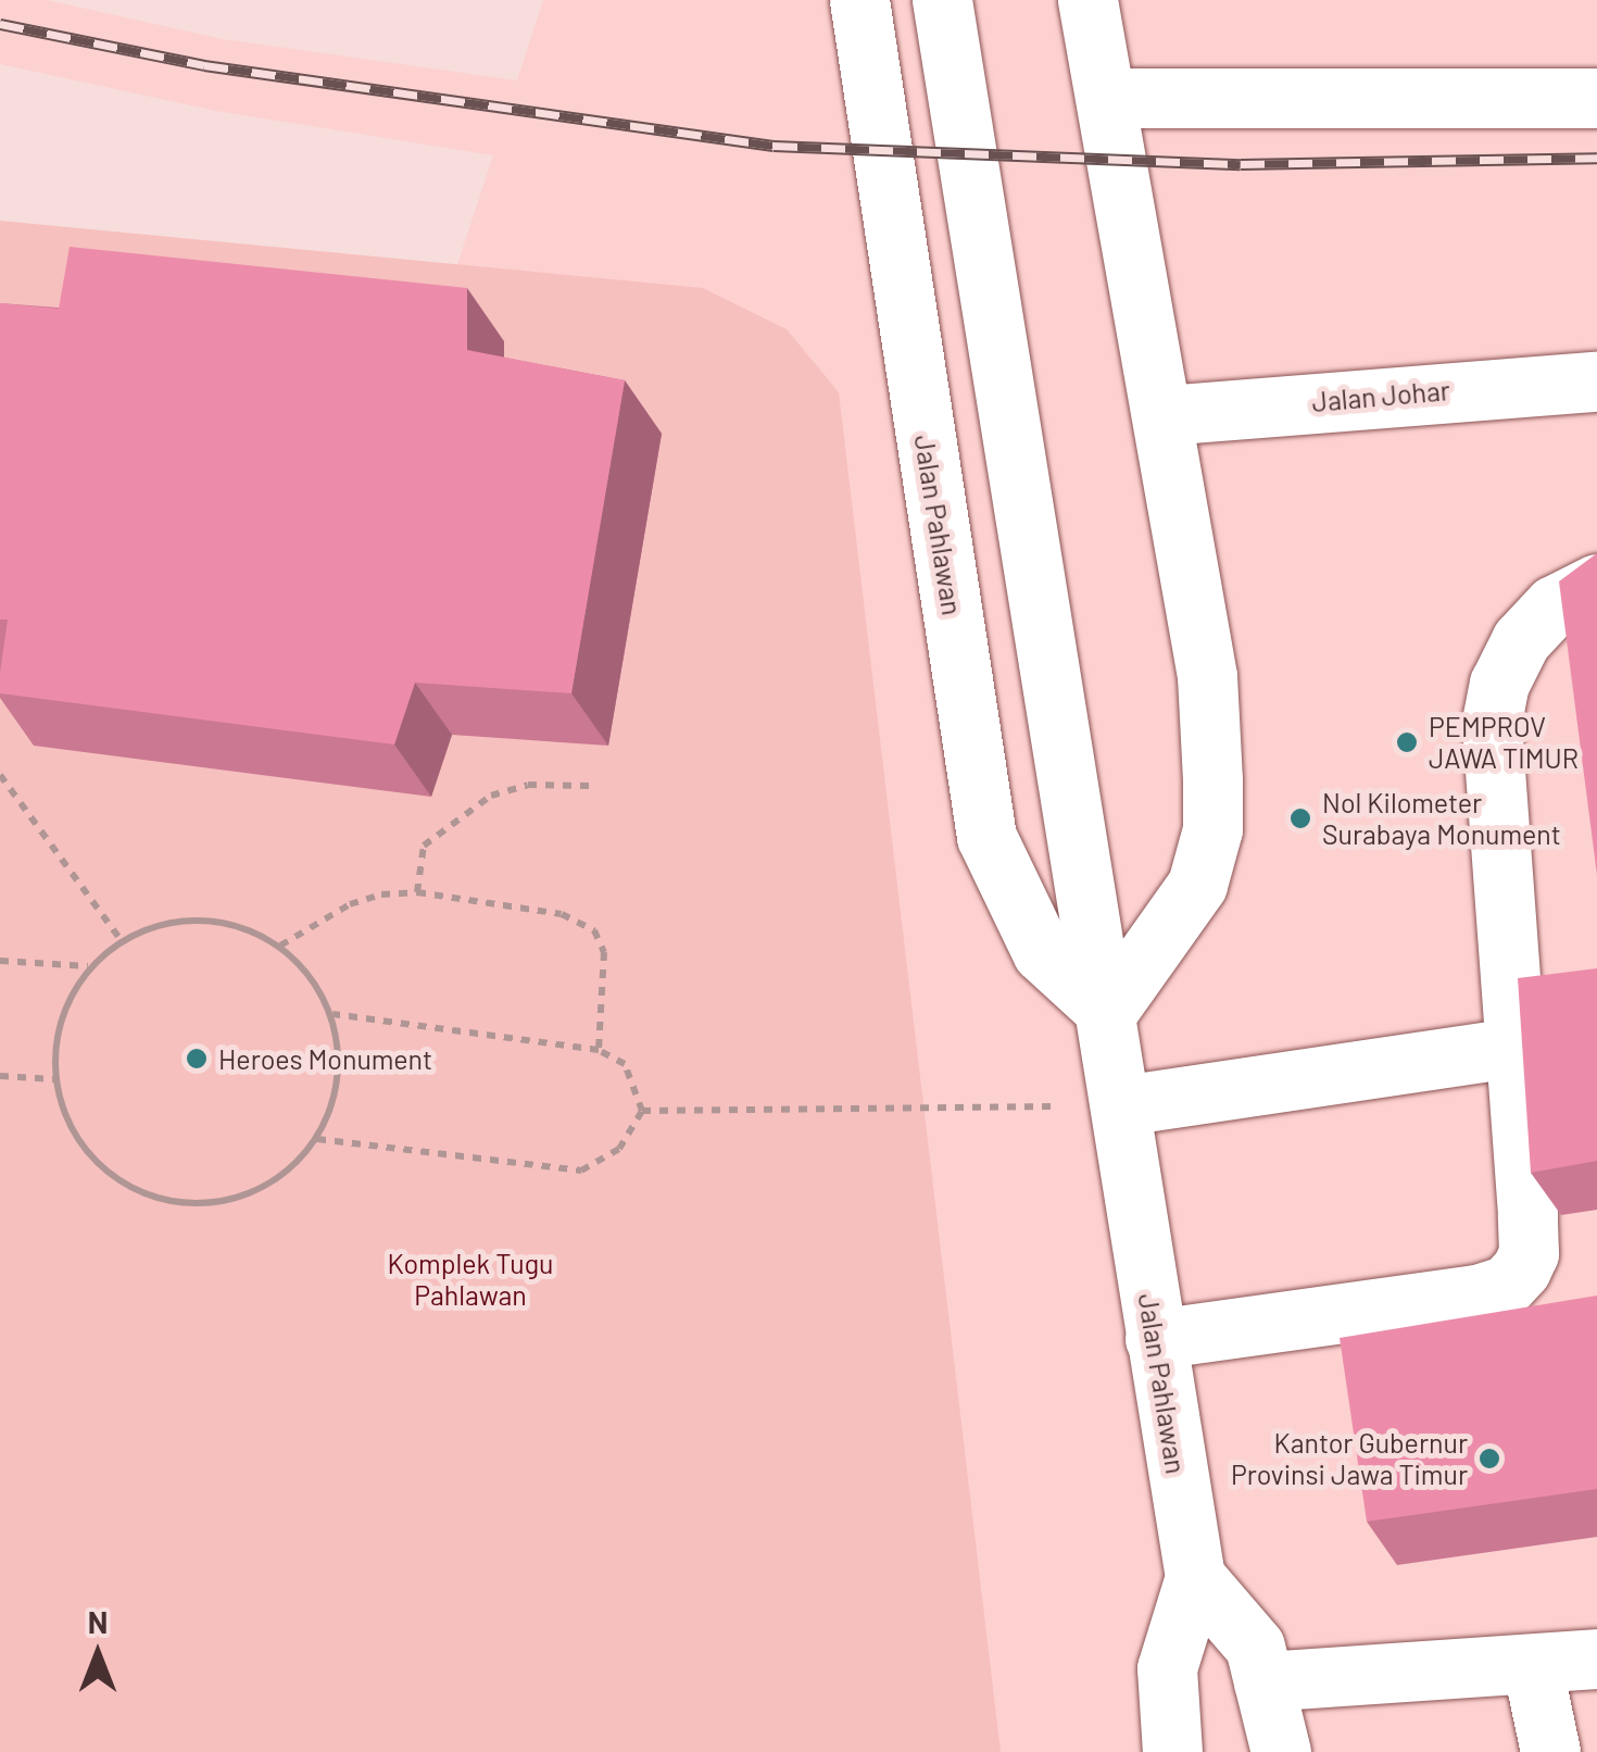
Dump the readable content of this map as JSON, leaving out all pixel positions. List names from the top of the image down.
{
  "streets": {
    "main road": ["Jalan Johar", "Jalan Pahlawan"]
  },
  "parks": ["Komplek Tugu Pahlawan"],
  "places": [
    "PEMPROV JAWA TIMUR",
    "Nol Kilometer Surabaya Monument",
    "Heroes Monument",
    "Kantor Gubernur Provinsi Jawa Timur"
  ],
  "north": "top"
}
